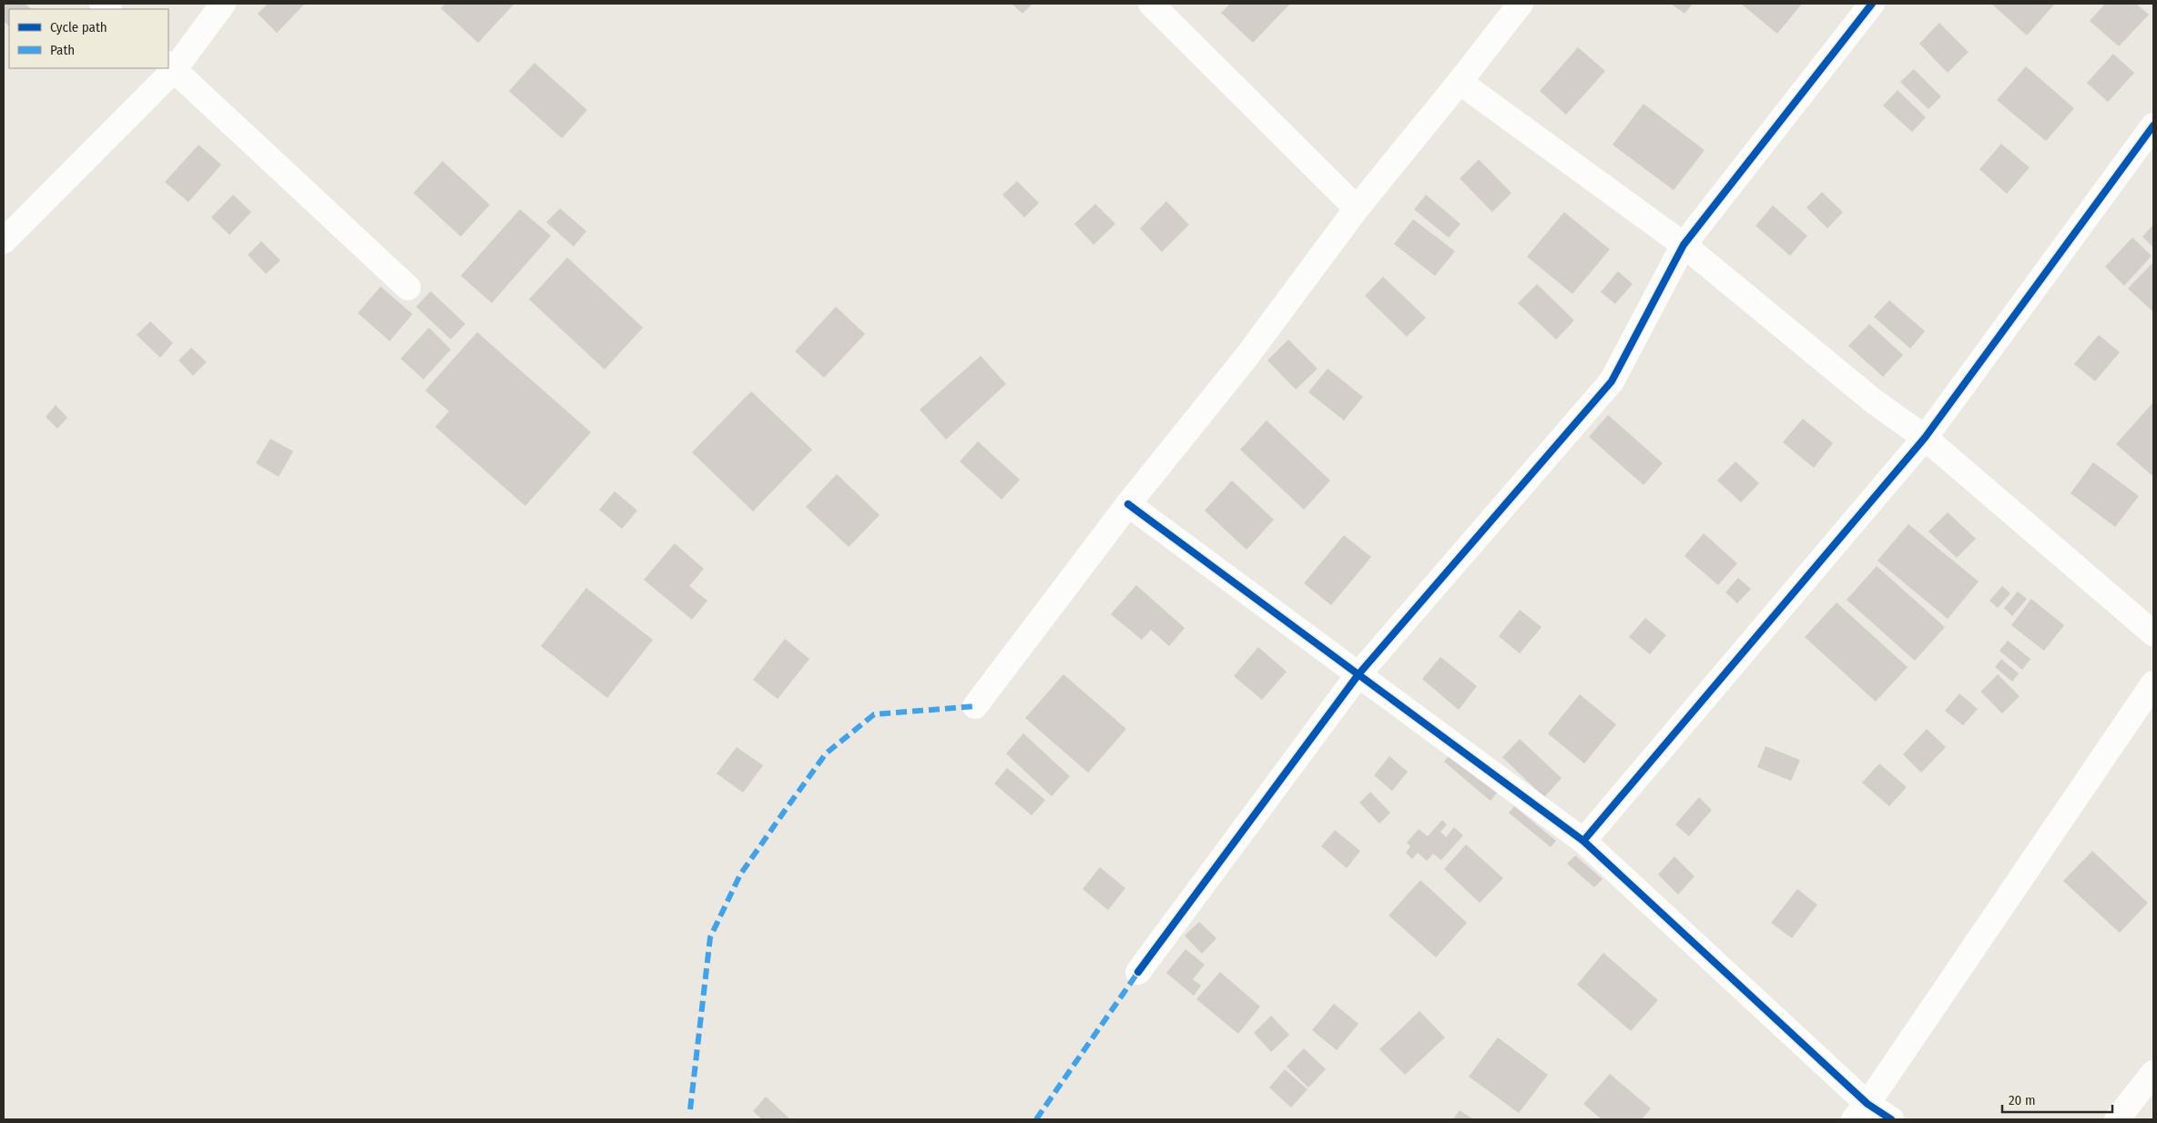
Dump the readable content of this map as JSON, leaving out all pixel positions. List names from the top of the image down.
{
  "legend": ["Cycle path", "Path"],
  "scale_bar": "20 m"
}
